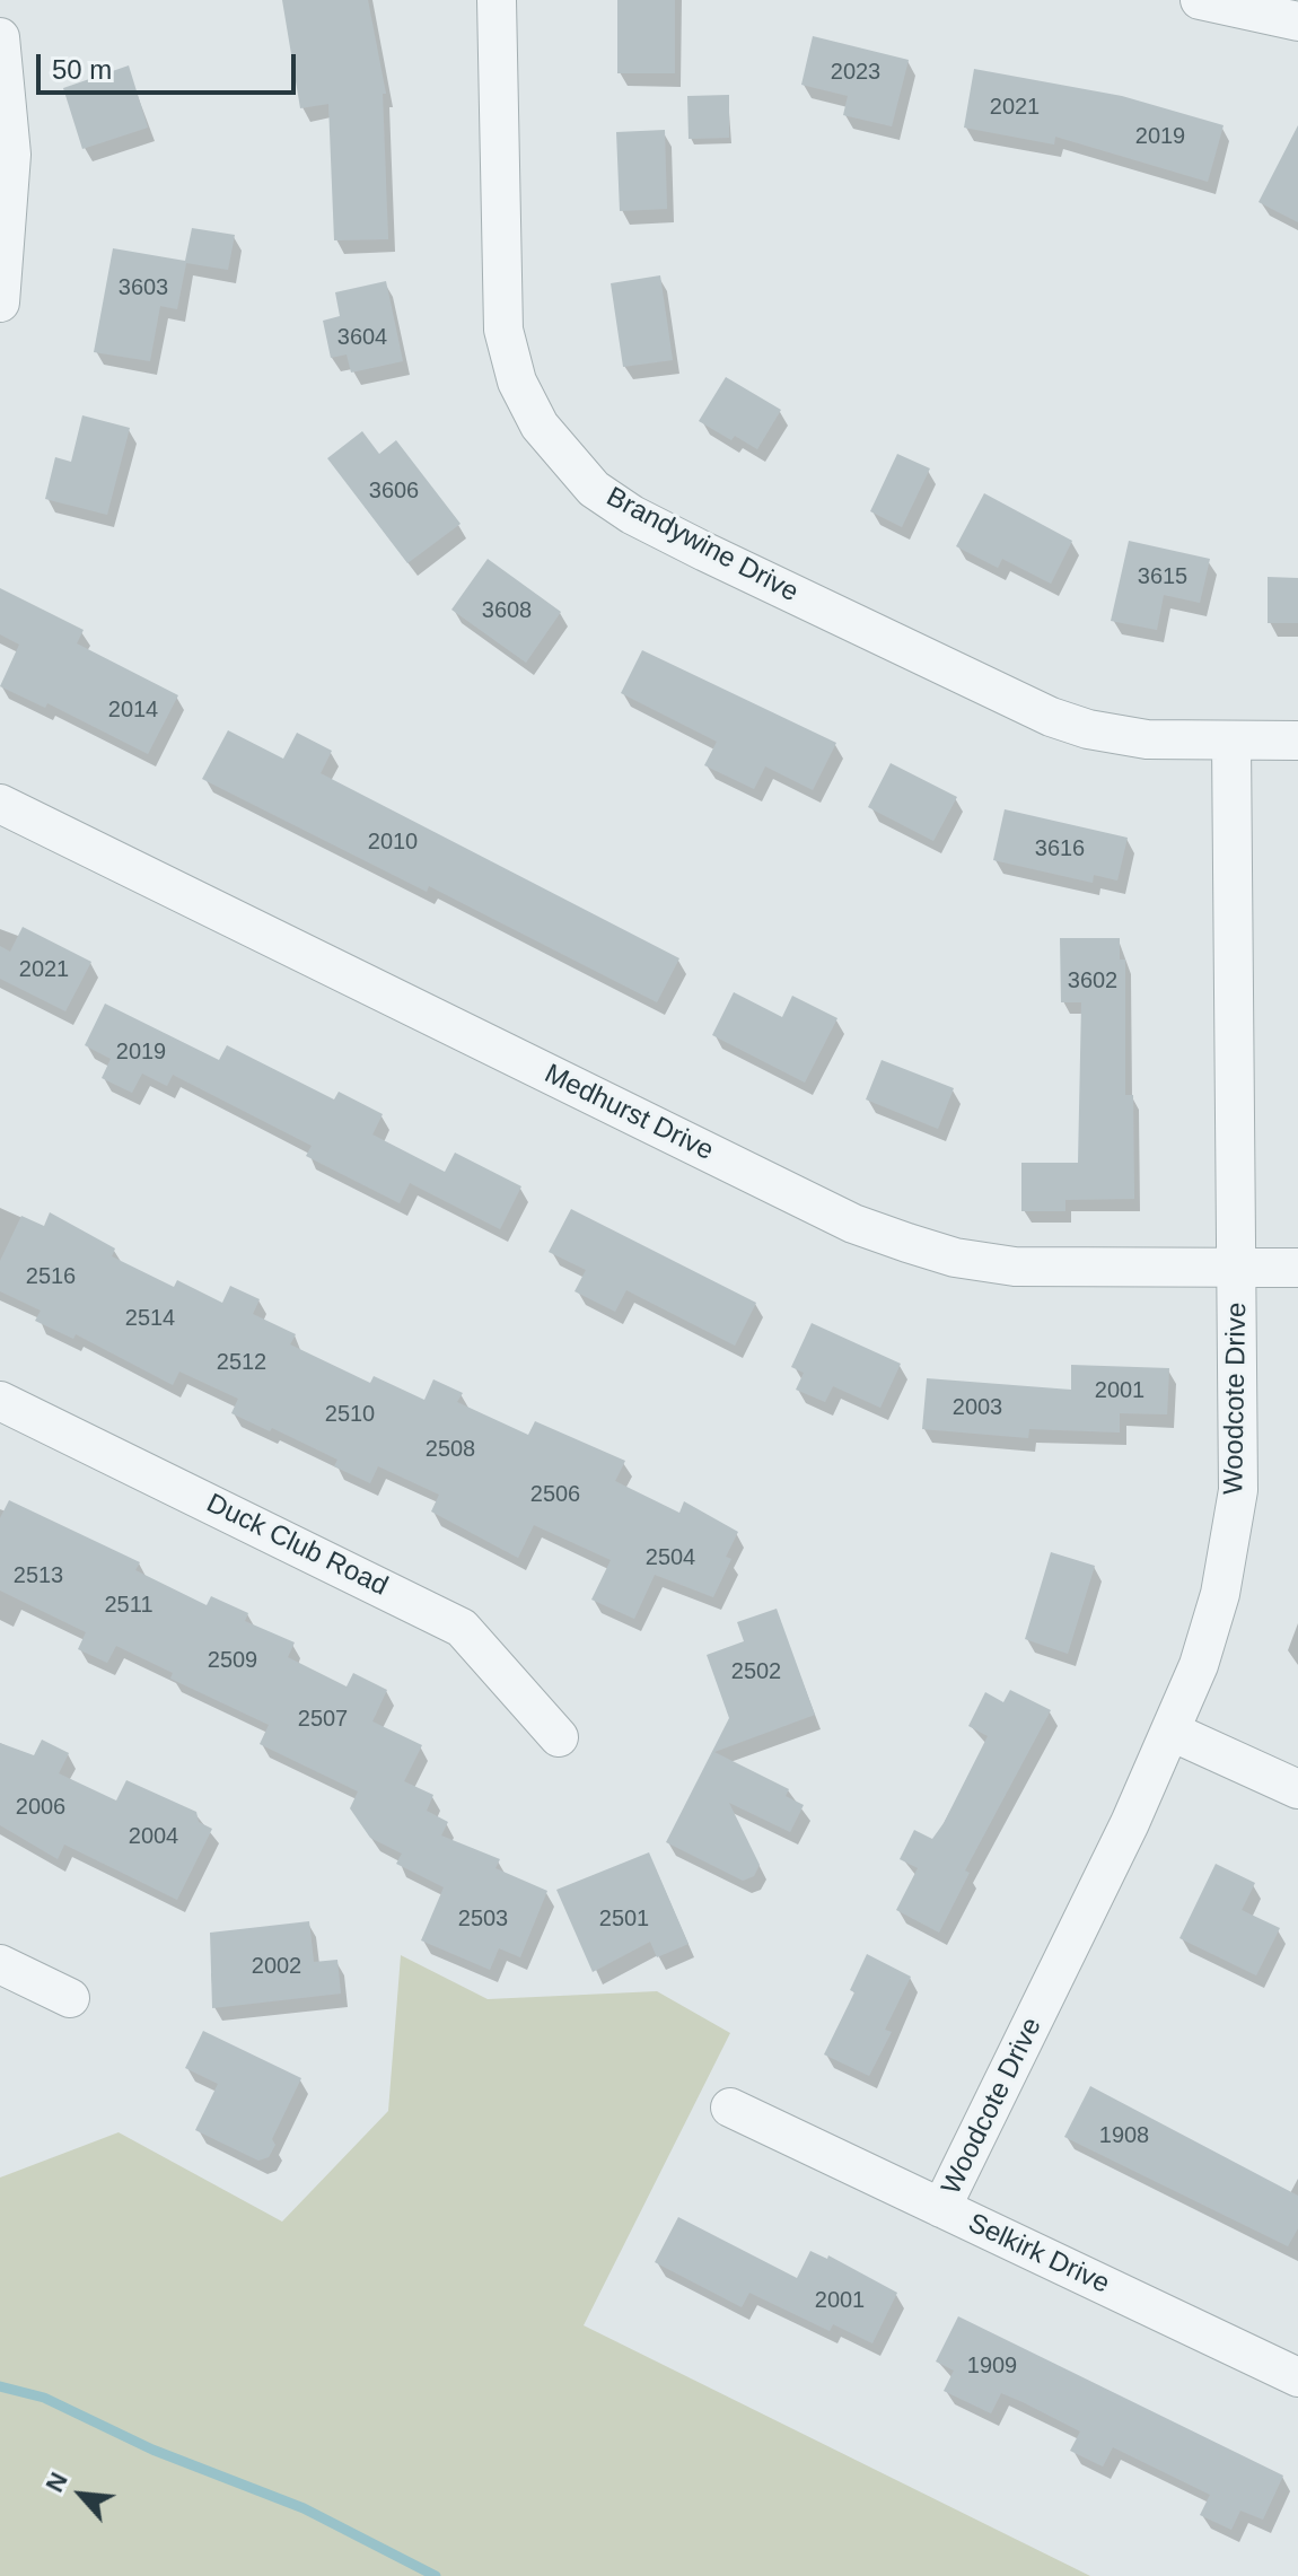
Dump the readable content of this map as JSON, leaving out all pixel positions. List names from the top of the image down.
{
  "streets": {
    "street": [
      "Brandywine Drive",
      "Medhurst Drive",
      "Woodcote Drive",
      "Duck Club Road",
      "Selkirk Drive"
    ]
  },
  "crossings": [
    ["Brandywine Drive", "Woodcote Drive"],
    ["Medhurst Drive", "Woodcote Drive"],
    ["Woodcote Drive", "Selkirk Drive"]
  ],
  "house_numbers": [
    "2023",
    "2021",
    "2019",
    "3603",
    "3604",
    "3606",
    "3615",
    "3608",
    "2014",
    "2010",
    "3616",
    "2021",
    "3602",
    "2019",
    "2516",
    "2514",
    "2512",
    "2001",
    "2003",
    "2510",
    "2508",
    "2506",
    "2504",
    "2513",
    "2511",
    "2509",
    "2502",
    "2507",
    "2006",
    "2004",
    "2503",
    "2501",
    "2002",
    "1908",
    "2001",
    "1909"
  ],
  "scale_bar": "50 m",
  "north": "top left"
}
